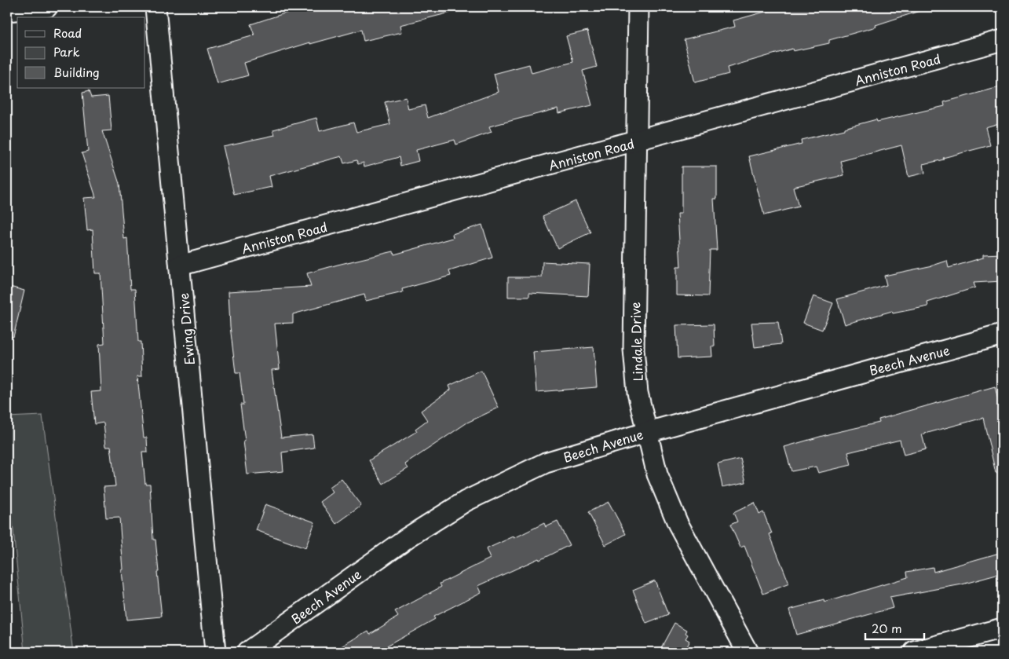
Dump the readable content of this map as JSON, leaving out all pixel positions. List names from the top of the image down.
{
  "streets": {
    "street": [
      "Anniston Road",
      "Ewing Drive",
      "Lindale Drive",
      "Beech Avenue"
    ]
  },
  "crossings": [
    ["Anniston Road", "Ewing Drive"],
    ["Anniston Road", "Lindale Drive"],
    ["Lindale Drive", "Beech Avenue"]
  ],
  "legend": ["Road", "Park", "Building"],
  "scale_bar": "20 m"
}
